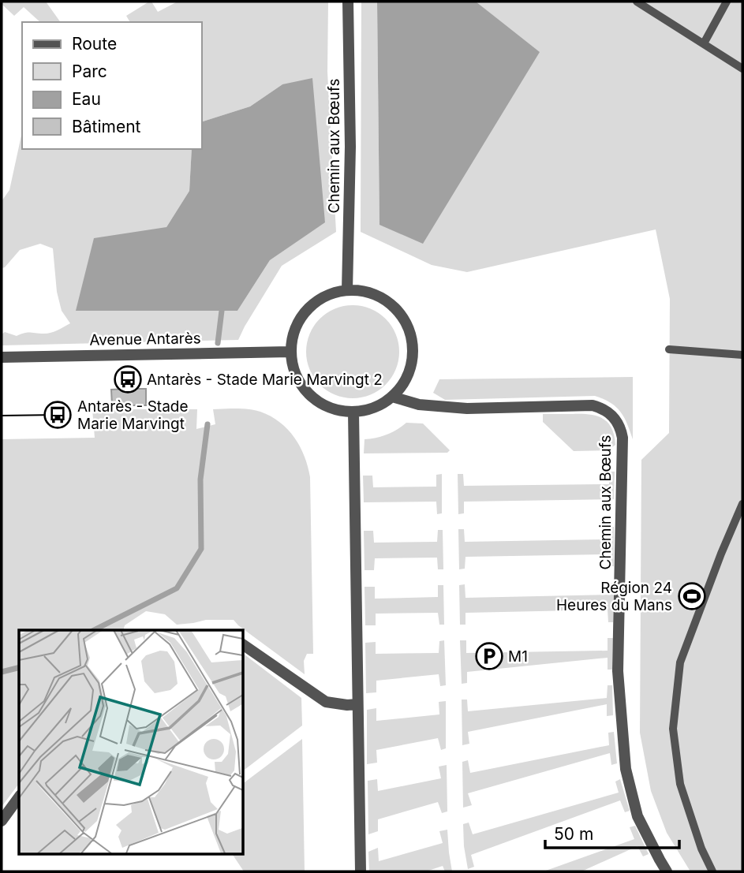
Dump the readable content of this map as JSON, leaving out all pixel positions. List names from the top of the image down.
{
  "streets": {
    "street": ["Chemin aux Bœufs", "Avenue Antarès"]
  },
  "crossings": [
    ["Chemin aux Bœufs", "Avenue Antarès"]
  ],
  "places": {
    "bus stop": ["Antarès - Stade Marie Marvingt 2", "Antarès - Stade Marie Marvingt"],
    "sports": ["Région 24 Heures du Mans"],
    "parking": ["M1"]
  },
  "legend": [
    "Route",
    "Parc",
    "Eau",
    "Bâtiment"
  ],
  "scale_bar": "50 m"
}
